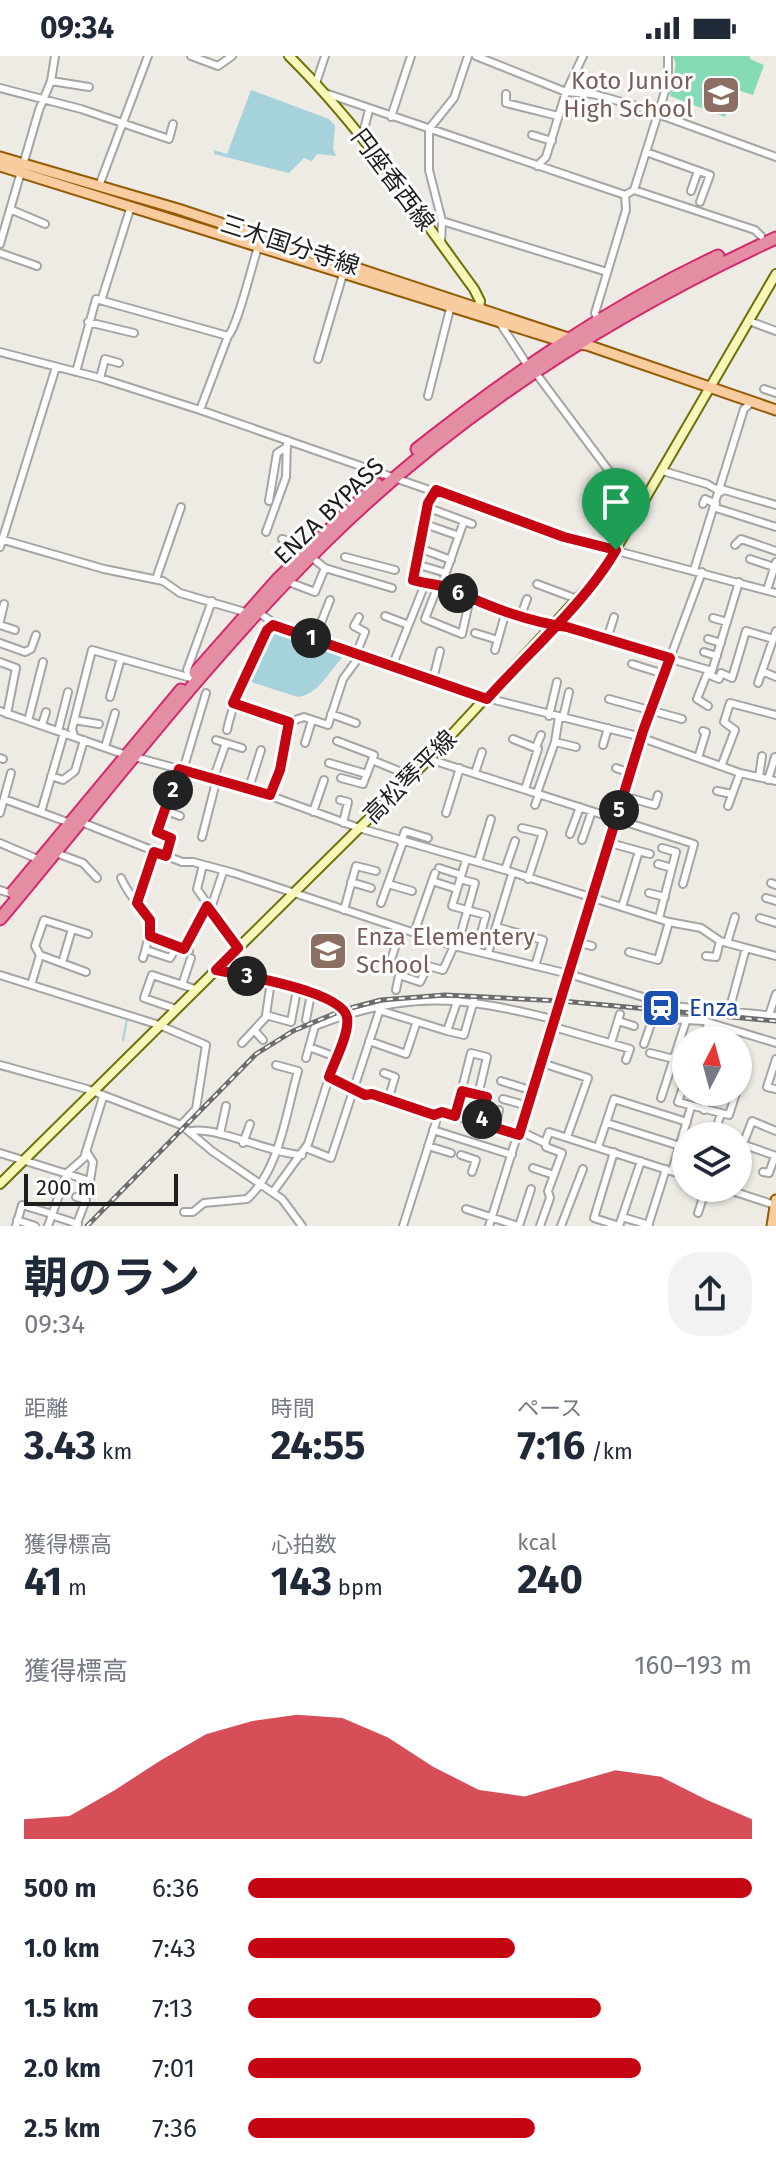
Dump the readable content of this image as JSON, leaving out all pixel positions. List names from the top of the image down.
{
  "streets": {
    "highway": ["ENZA BYPASS"],
    "main road": ["円座香西線", "三木国分寺線", "高松琴平線"]
  },
  "crossings": [
    ["円座香西線", "三木国分寺線"],
    ["三木国分寺線", "ENZA BYPASS"],
    ["三木国分寺線", "高松琴平線"]
  ],
  "places": {
    "school or university": ["Koto Junior High School", "Enza Elementery School"],
    "station": ["Enza"]
  },
  "scale_bar": "200 m",
  "north": "top",
  "page": {
    "status": "09:34",
    "pins": [
      "6",
      "1",
      "2",
      "5",
      "3",
      "4"
    ],
    "scale": "200 m",
    "heading": ["朝のラン", "09:34"],
    "stats": [
      ["距離", "3.43 km"],
      ["時間", "24:55"],
      ["ペース", "7:16 /km"],
      ["獲得標高", "41 m"],
      ["心拍数", "143 bpm"],
      ["kcal", "240"]
    ],
    "chart": ["獲得標高", "160–193 m"],
    "list": [
      {
        "name": "500 m",
        "note": "6:36"
      },
      {
        "name": "1.0 km",
        "note": "7:43"
      },
      {
        "name": "1.5 km",
        "note": "7:13"
      },
      {
        "name": "2.0 km",
        "note": "7:01"
      },
      {
        "name": "2.5 km",
        "note": "7:36"
      }
    ]
  }
}
